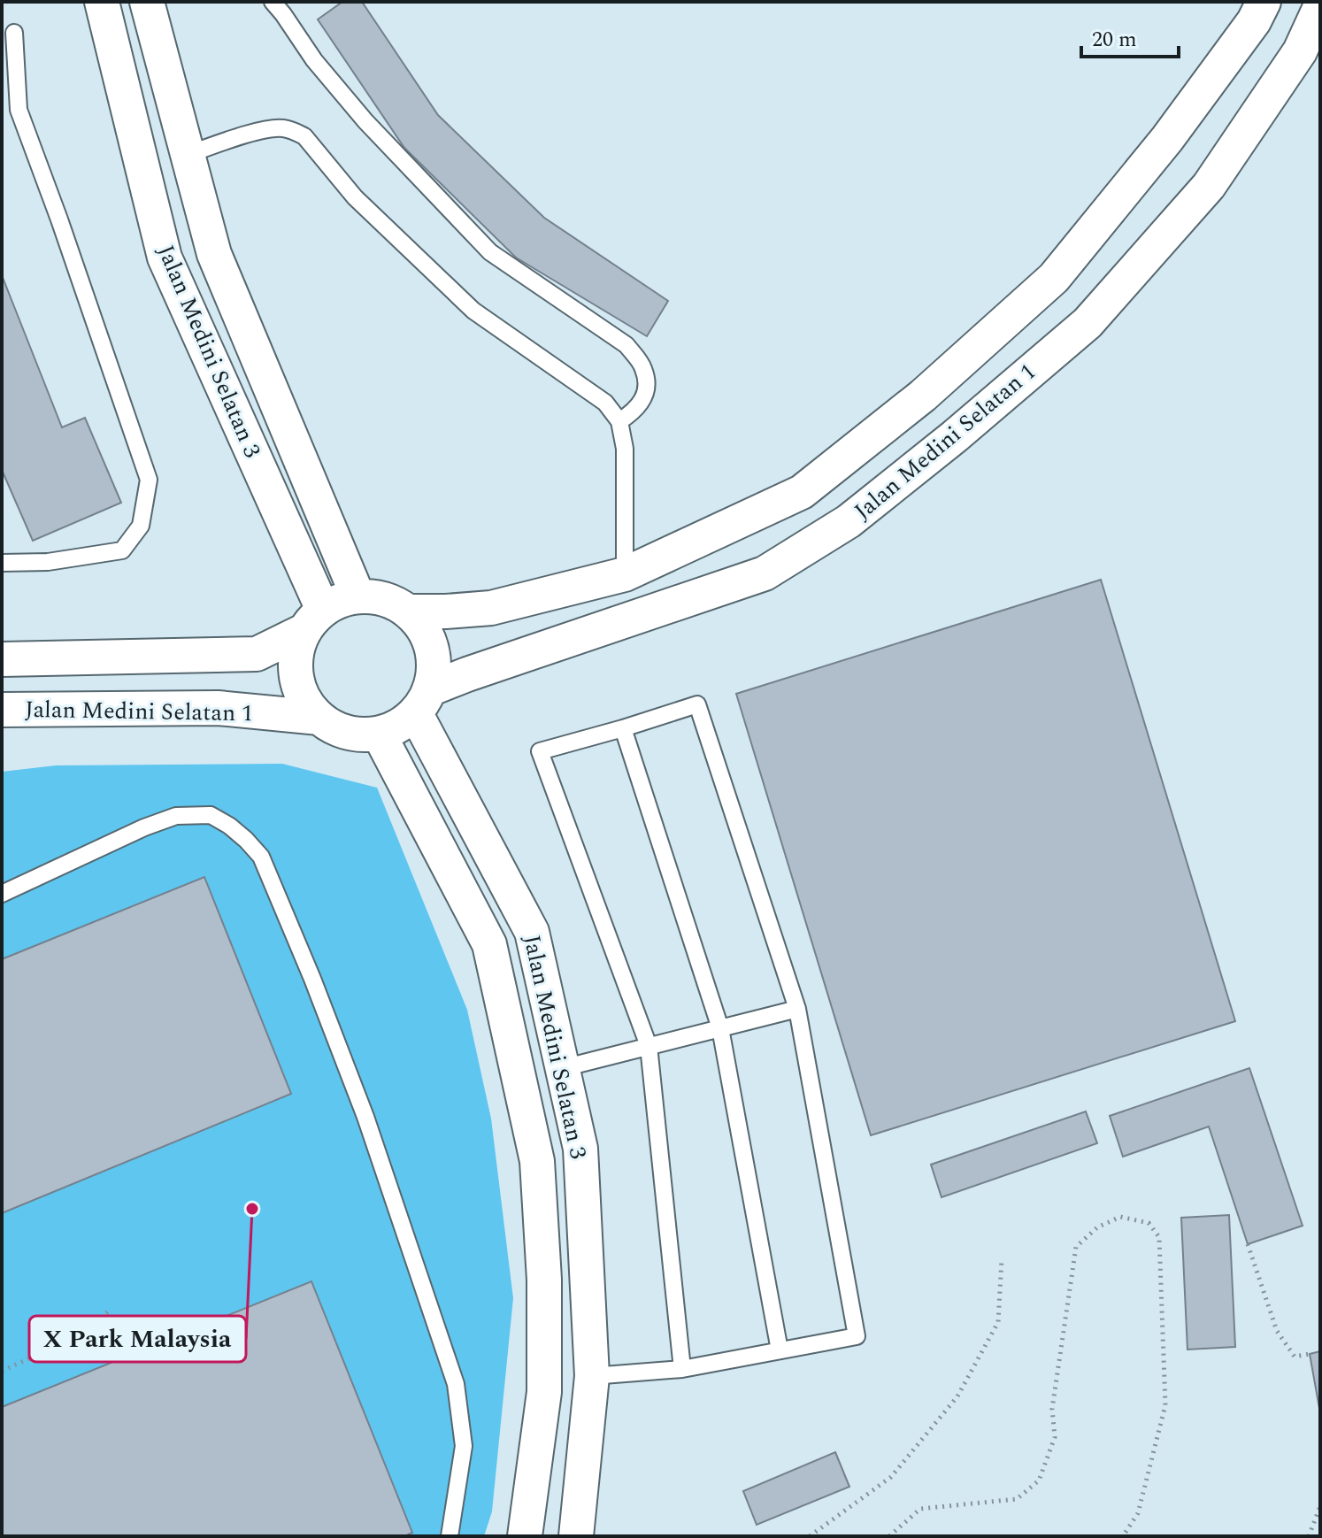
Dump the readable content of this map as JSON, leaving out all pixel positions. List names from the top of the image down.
{
  "streets": {
    "street": ["Jalan Medini Selatan 3", "Jalan Medini Selatan 1"]
  },
  "crossings": [
    ["Jalan Medini Selatan 3", "Jalan Medini Selatan 1"]
  ],
  "places": ["X Park Malaysia"],
  "scale_bar": "20 m"
}
